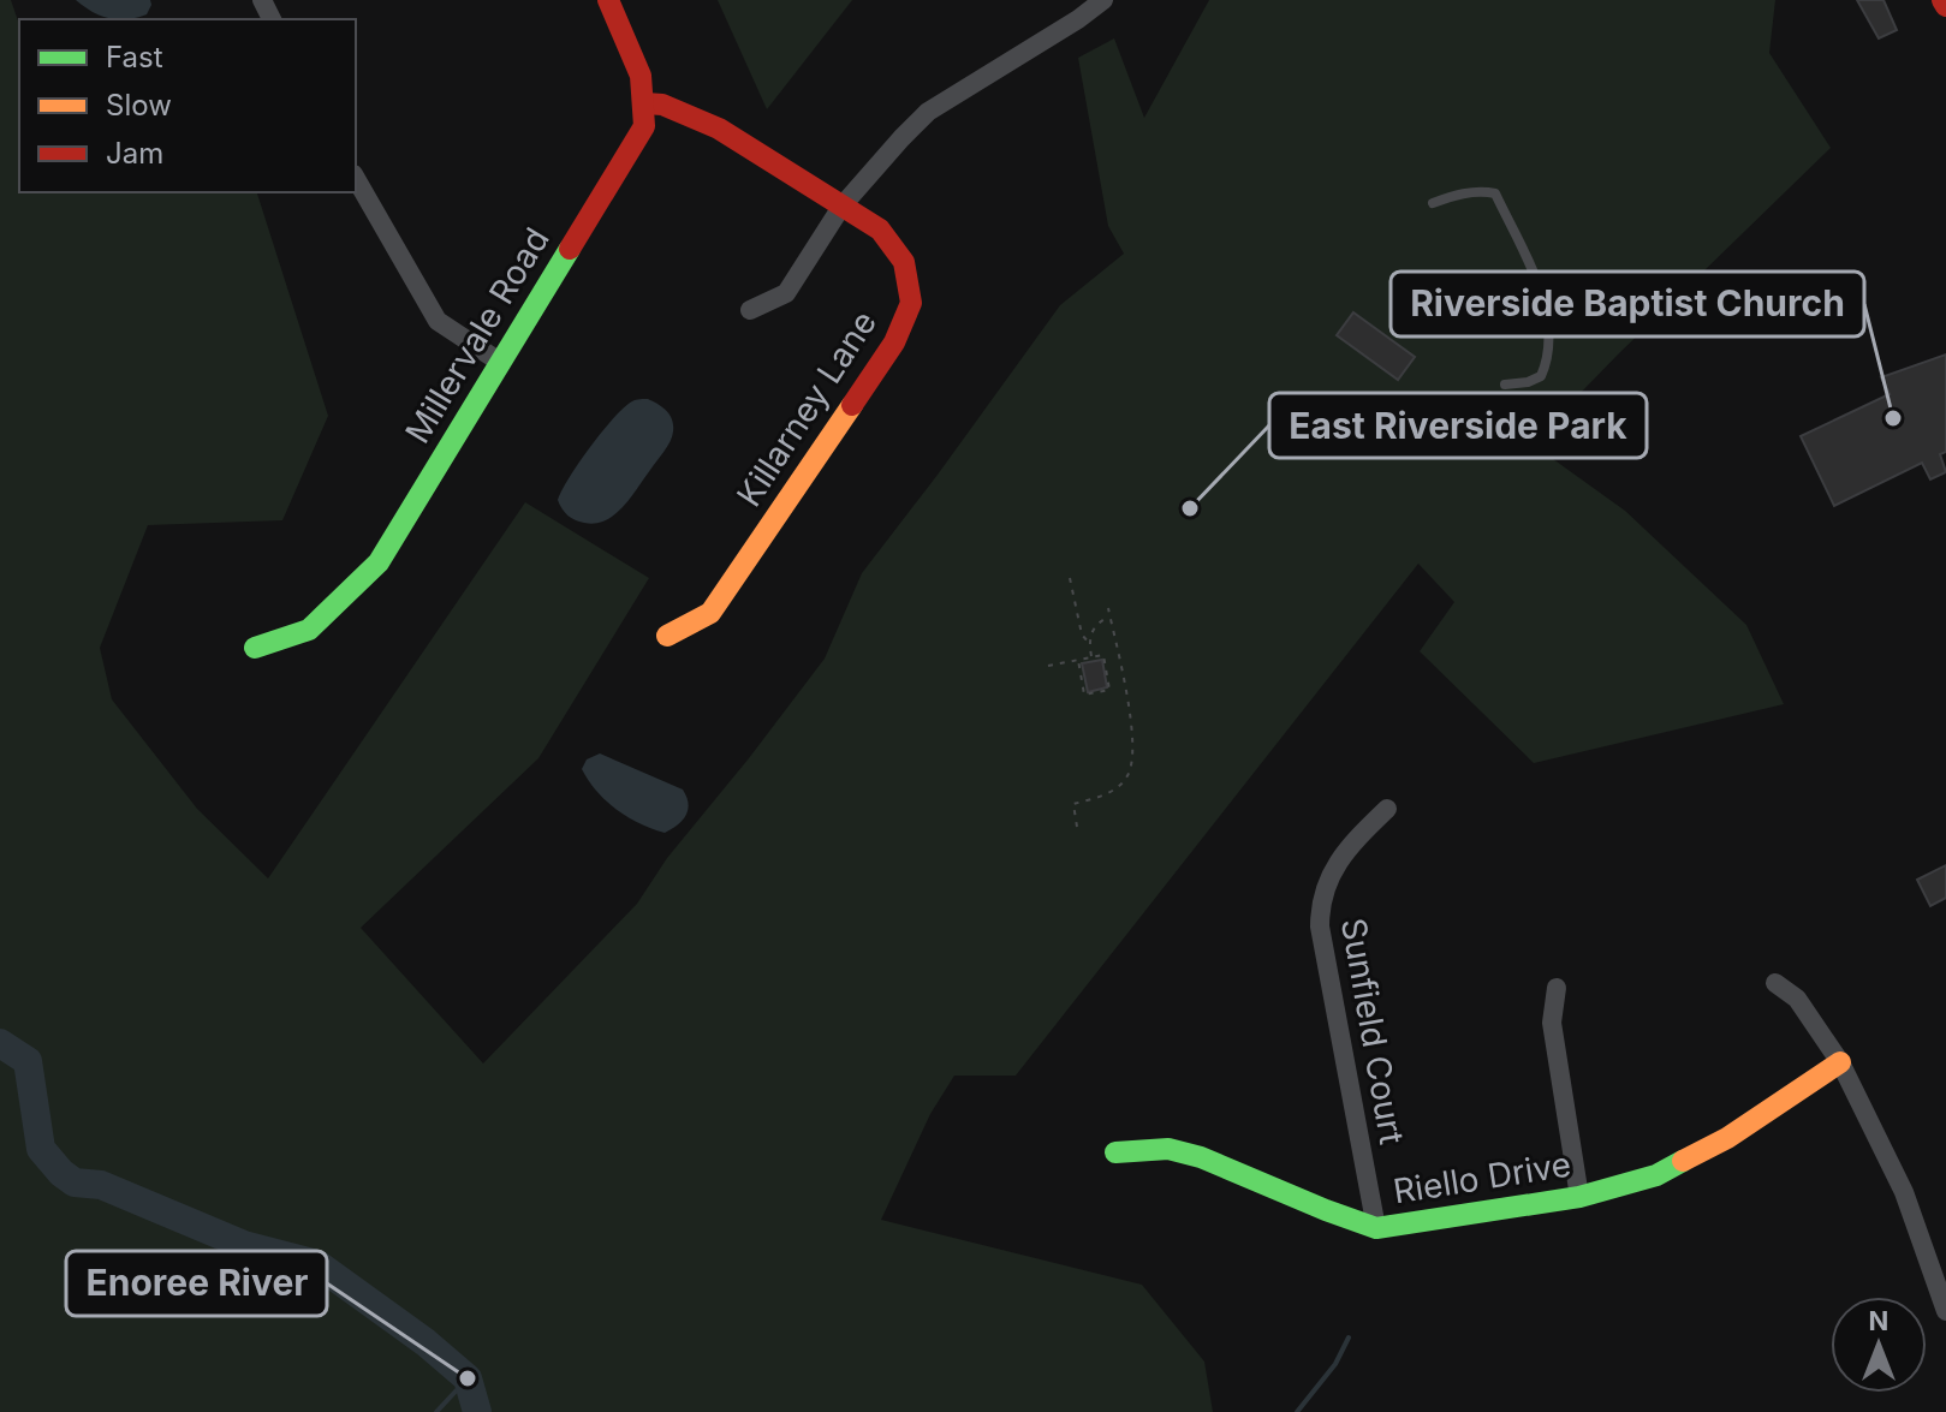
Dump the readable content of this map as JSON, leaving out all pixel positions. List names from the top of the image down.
{
  "streets": {
    "street": [
      "Millervale Road",
      "Killarney Lane",
      "Sunfield Court",
      "Riello Drive"
    ]
  },
  "crossings": [
    ["Millervale Road", "Killarney Lane"],
    ["Sunfield Court", "Riello Drive"]
  ],
  "places": ["Riverside Baptist Church", "East Riverside Park", "Enoree River"],
  "legend": ["Fast", "Slow", "Jam"],
  "north": "top"
}
